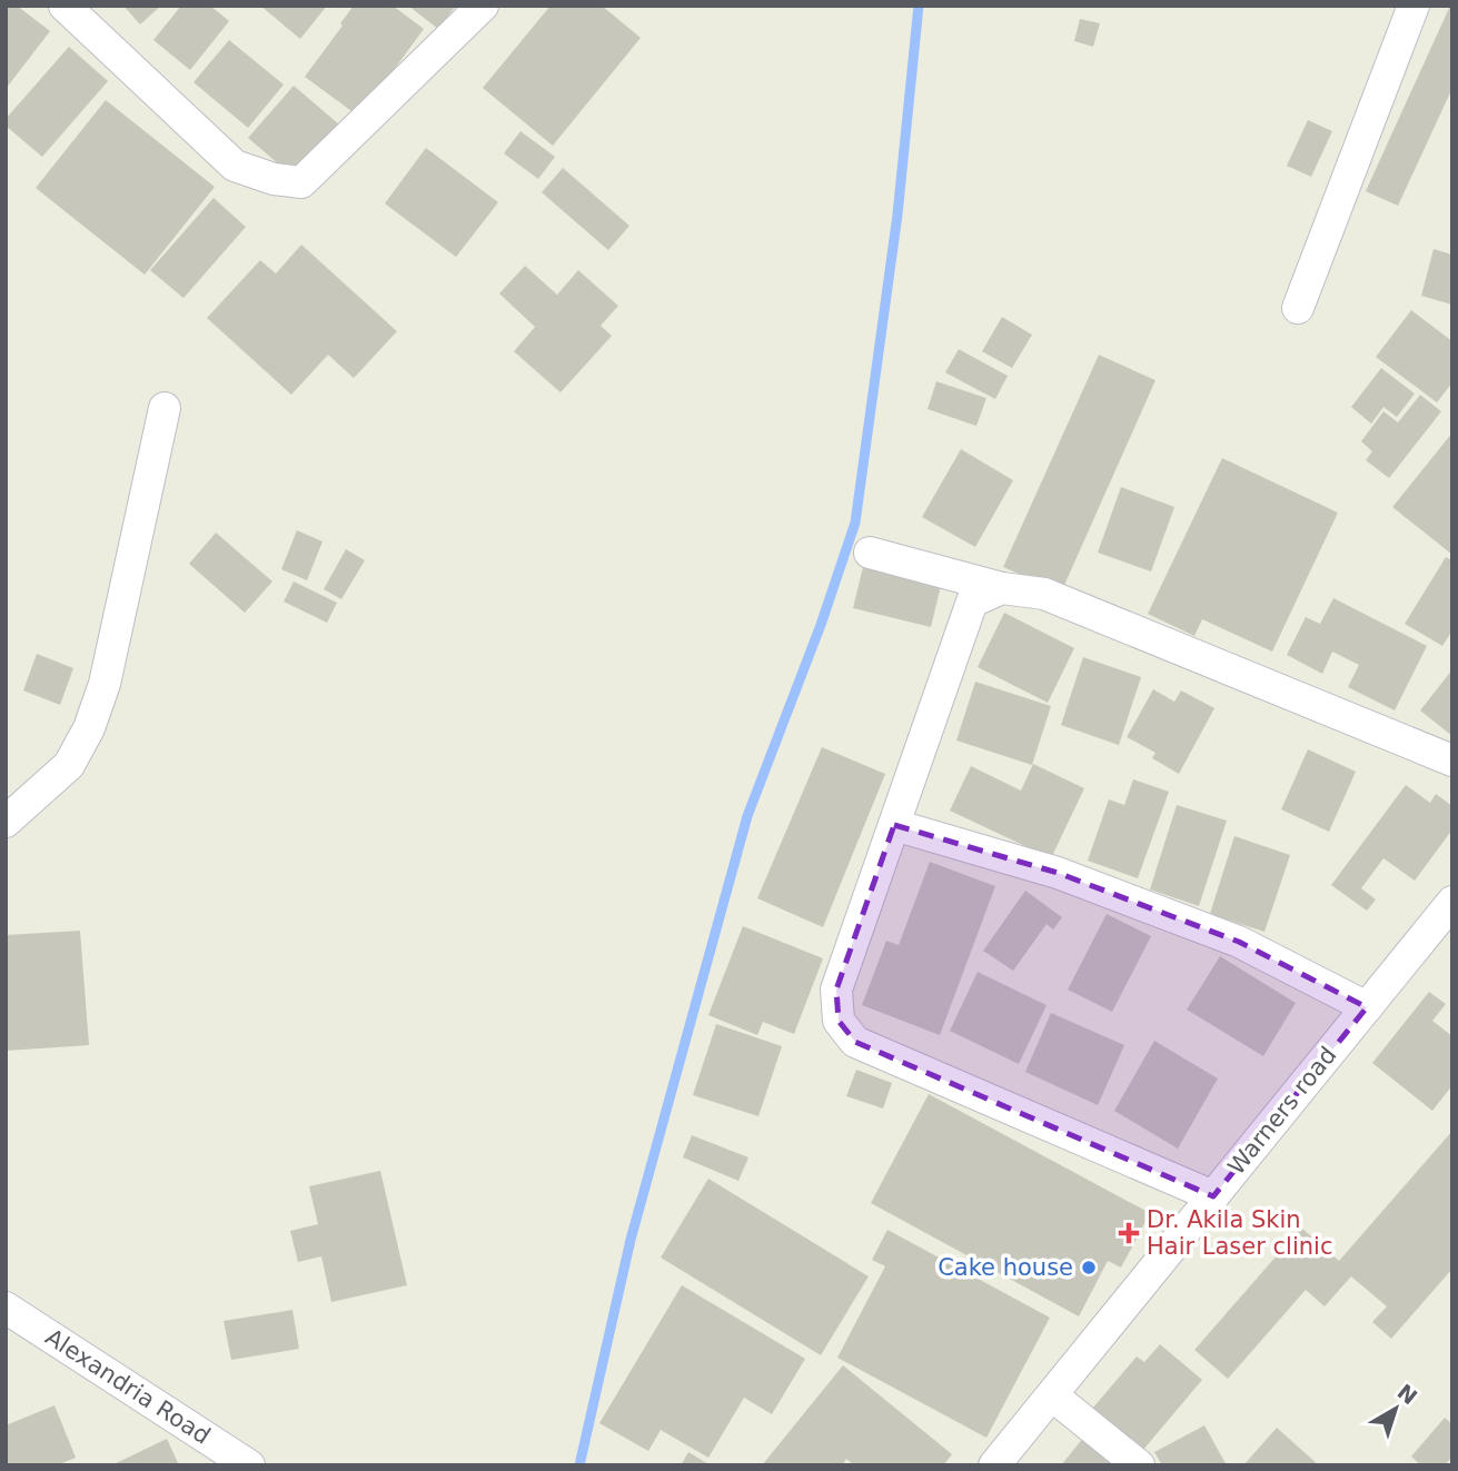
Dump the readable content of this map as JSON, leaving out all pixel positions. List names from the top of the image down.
{
  "streets": {
    "street": ["Warners road", "Alexandria Road"]
  },
  "places": {
    "health": ["Dr. Akila Skin Hair Laser clinic"],
    "other": ["Cake house"]
  },
  "north": "top right"
}
